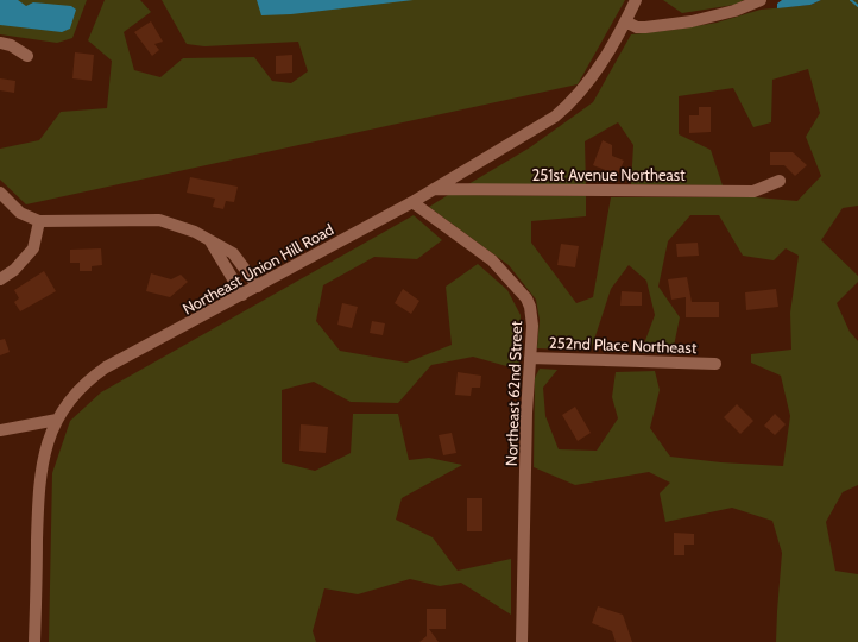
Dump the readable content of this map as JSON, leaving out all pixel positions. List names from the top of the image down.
{
  "streets": {
    "street": [
      "251st Avenue Northeast",
      "Northeast Union Hill Road",
      "252nd Place Northeast",
      "Northeast 62nd Street"
    ]
  },
  "crossings": [
    ["251st Avenue Northeast", "Northeast Union Hill Road"],
    ["Northeast Union Hill Road", "Northeast 62nd Street"],
    ["252nd Place Northeast", "Northeast 62nd Street"]
  ]
}
